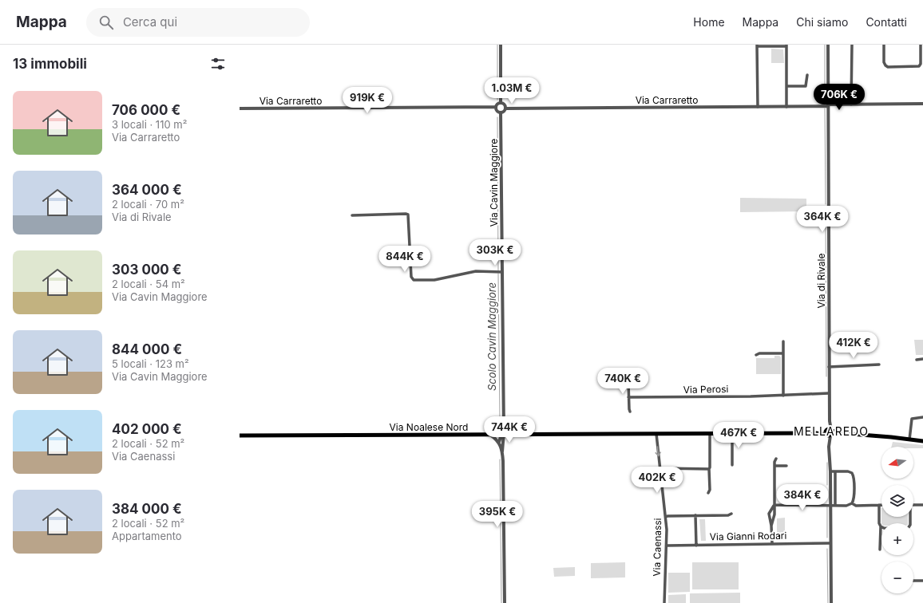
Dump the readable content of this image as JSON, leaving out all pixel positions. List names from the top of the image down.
{
  "streets": {
    "main road": ["Via Noalese Nord"],
    "street": [
      "Via Carraretto",
      "Via Cavin Maggiore",
      "Via di Rivale",
      "Via Perosi",
      "Via Gianni Rodari",
      "Via Caenassi"
    ]
  },
  "crossings": [
    ["Via Carraretto", "Via Cavin Maggiore"],
    ["Via Carraretto", "Via di Rivale"],
    ["Via Cavin Maggiore", "Via Noalese Nord"],
    ["Via di Rivale", "Via Perosi"],
    ["Via di Rivale", "Via Noalese Nord"],
    ["Via Noalese Nord", "Via Caenassi"],
    ["Via Gianni Rodari", "Via Caenassi"]
  ],
  "districts": ["MELLAREDO"],
  "water": ["Scolo Cavin Maggiore"],
  "north": "left",
  "page": {
    "header": "Mappa",
    "search": "Cerca qui",
    "nav": [
      "Home",
      "Mappa",
      "Chi siamo",
      "Contatti"
    ],
    "heading": "13 immobili",
    "price": [
      "1.03M €",
      "706K €",
      "919K €",
      "364K €",
      "303K €",
      "844K €",
      "412K €",
      "740K €",
      "744K €",
      "467K €",
      "402K €",
      "384K €",
      "395K €"
    ],
    "list": [
      {
        "name": "706 000 €",
        "note": "3 locali · 110 m² · Via Carraretto"
      },
      {
        "name": "364 000 €",
        "note": "2 locali · 70 m² · Via di Rivale"
      },
      {
        "name": "303 000 €",
        "note": "2 locali · 54 m² · Via Cavin Maggiore"
      },
      {
        "name": "844 000 €",
        "note": "5 locali · 123 m² · Via Cavin Maggiore"
      },
      {
        "name": "402 000 €",
        "note": "2 locali · 52 m² · Via Caenassi"
      },
      {
        "name": "384 000 €",
        "note": "2 locali · 52 m² · Appartamento"
      }
    ],
    "map_buttons": ["+", "−"]
  }
}
